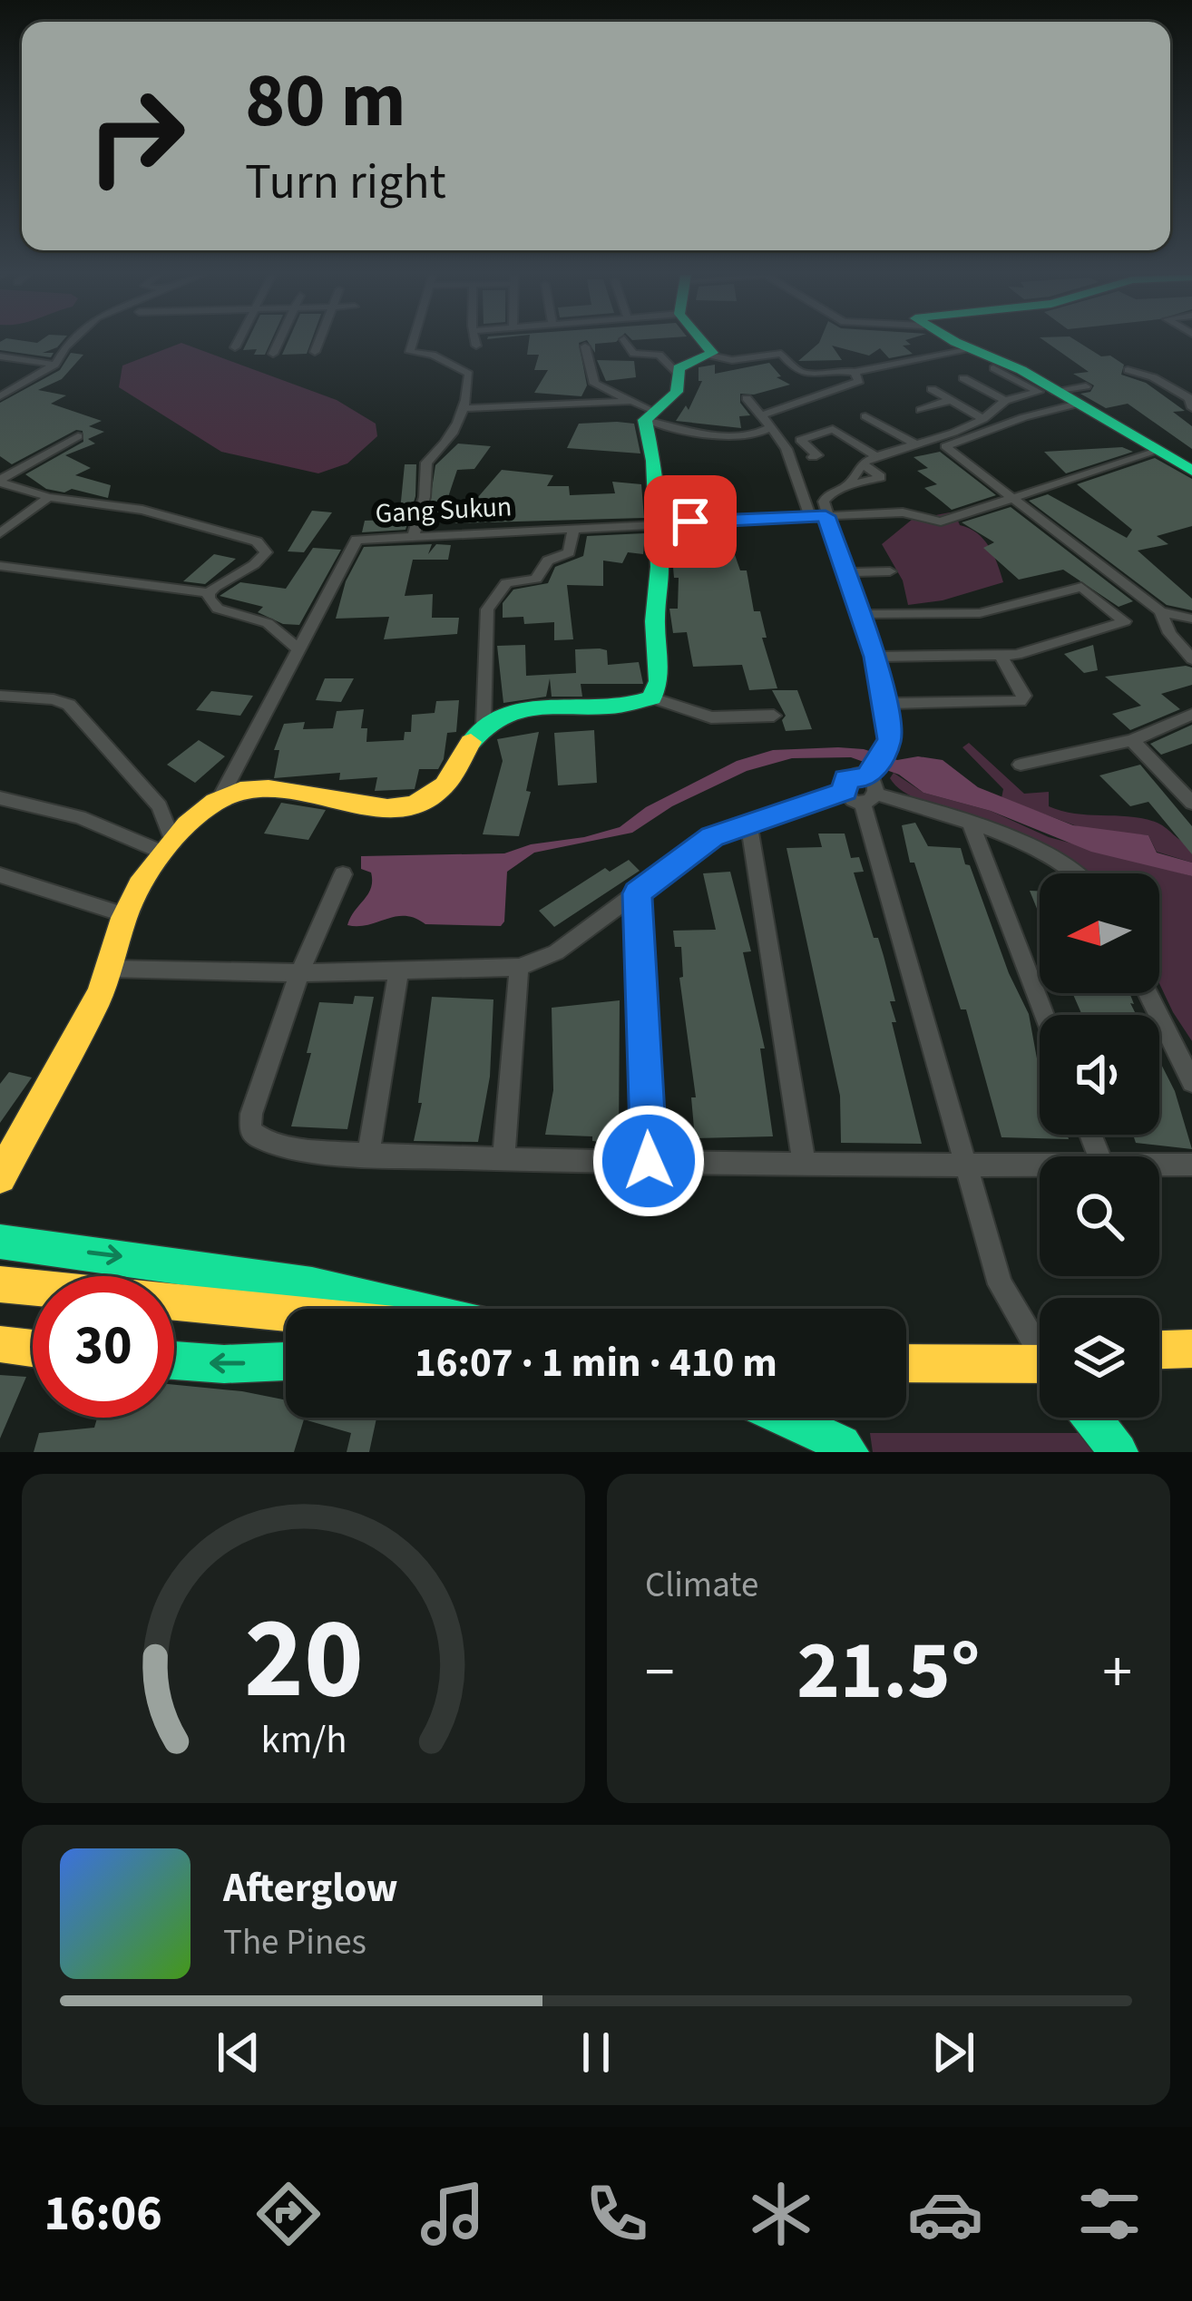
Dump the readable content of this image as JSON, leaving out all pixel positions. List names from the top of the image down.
{
  "streets": {
    "street": ["Gang Sukun"]
  },
  "north": "left",
  "page": {
    "turn": ["80 m", "Turn right"],
    "limit": "30",
    "trip": "16:07 · 1 min · 410 m",
    "tile": "Climate",
    "heat": ["−", "21.5°", "+"],
    "song": ["Afterglow", "The Pines"],
    "tabs": "16:06",
    "gauge": ["20", "km/h"]
  }
}
